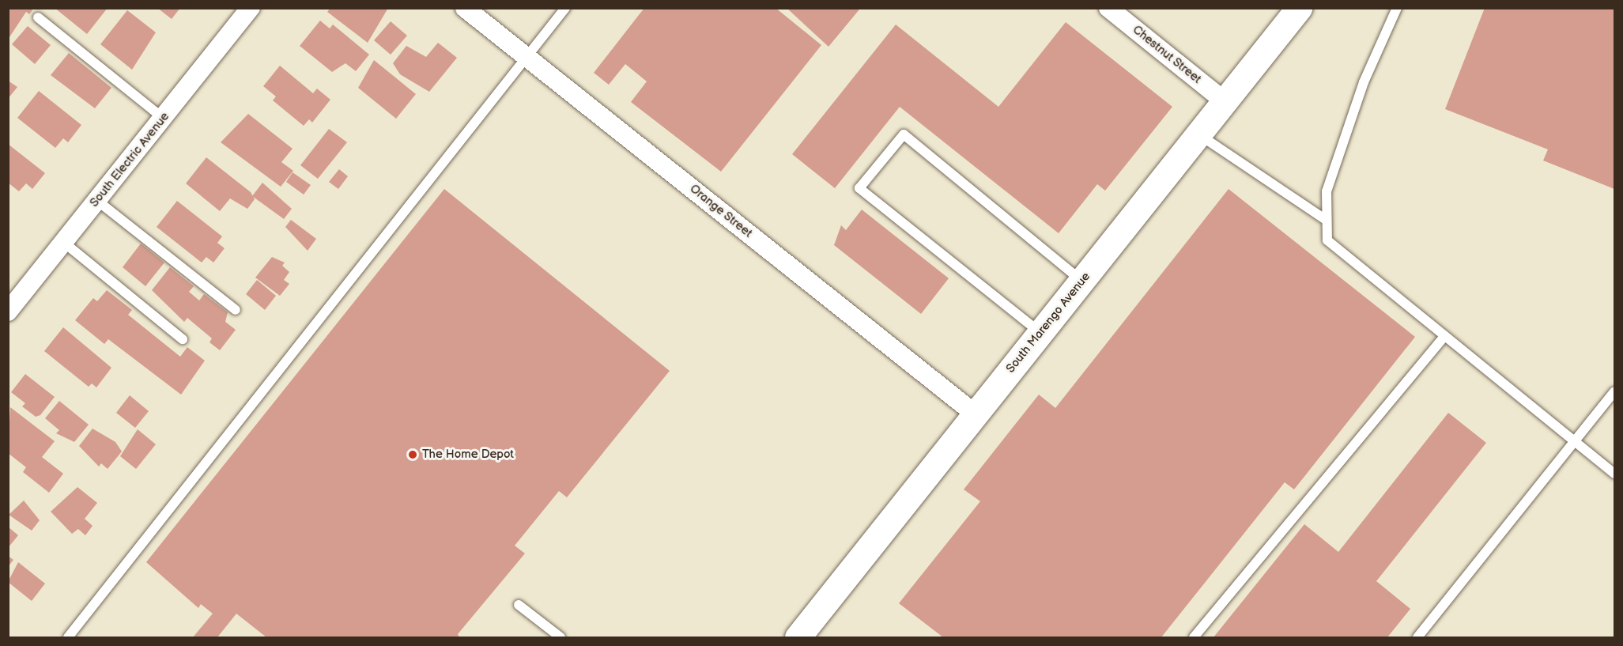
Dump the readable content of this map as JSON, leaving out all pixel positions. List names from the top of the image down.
{
  "streets": {
    "street": [
      "Chestnut Street",
      "South Electric Avenue",
      "Orange Street",
      "South Marengo Avenue"
    ]
  },
  "crossings": [
    ["Chestnut Street", "South Marengo Avenue"],
    ["Orange Street", "South Marengo Avenue"]
  ],
  "places": ["The Home Depot"]
}
